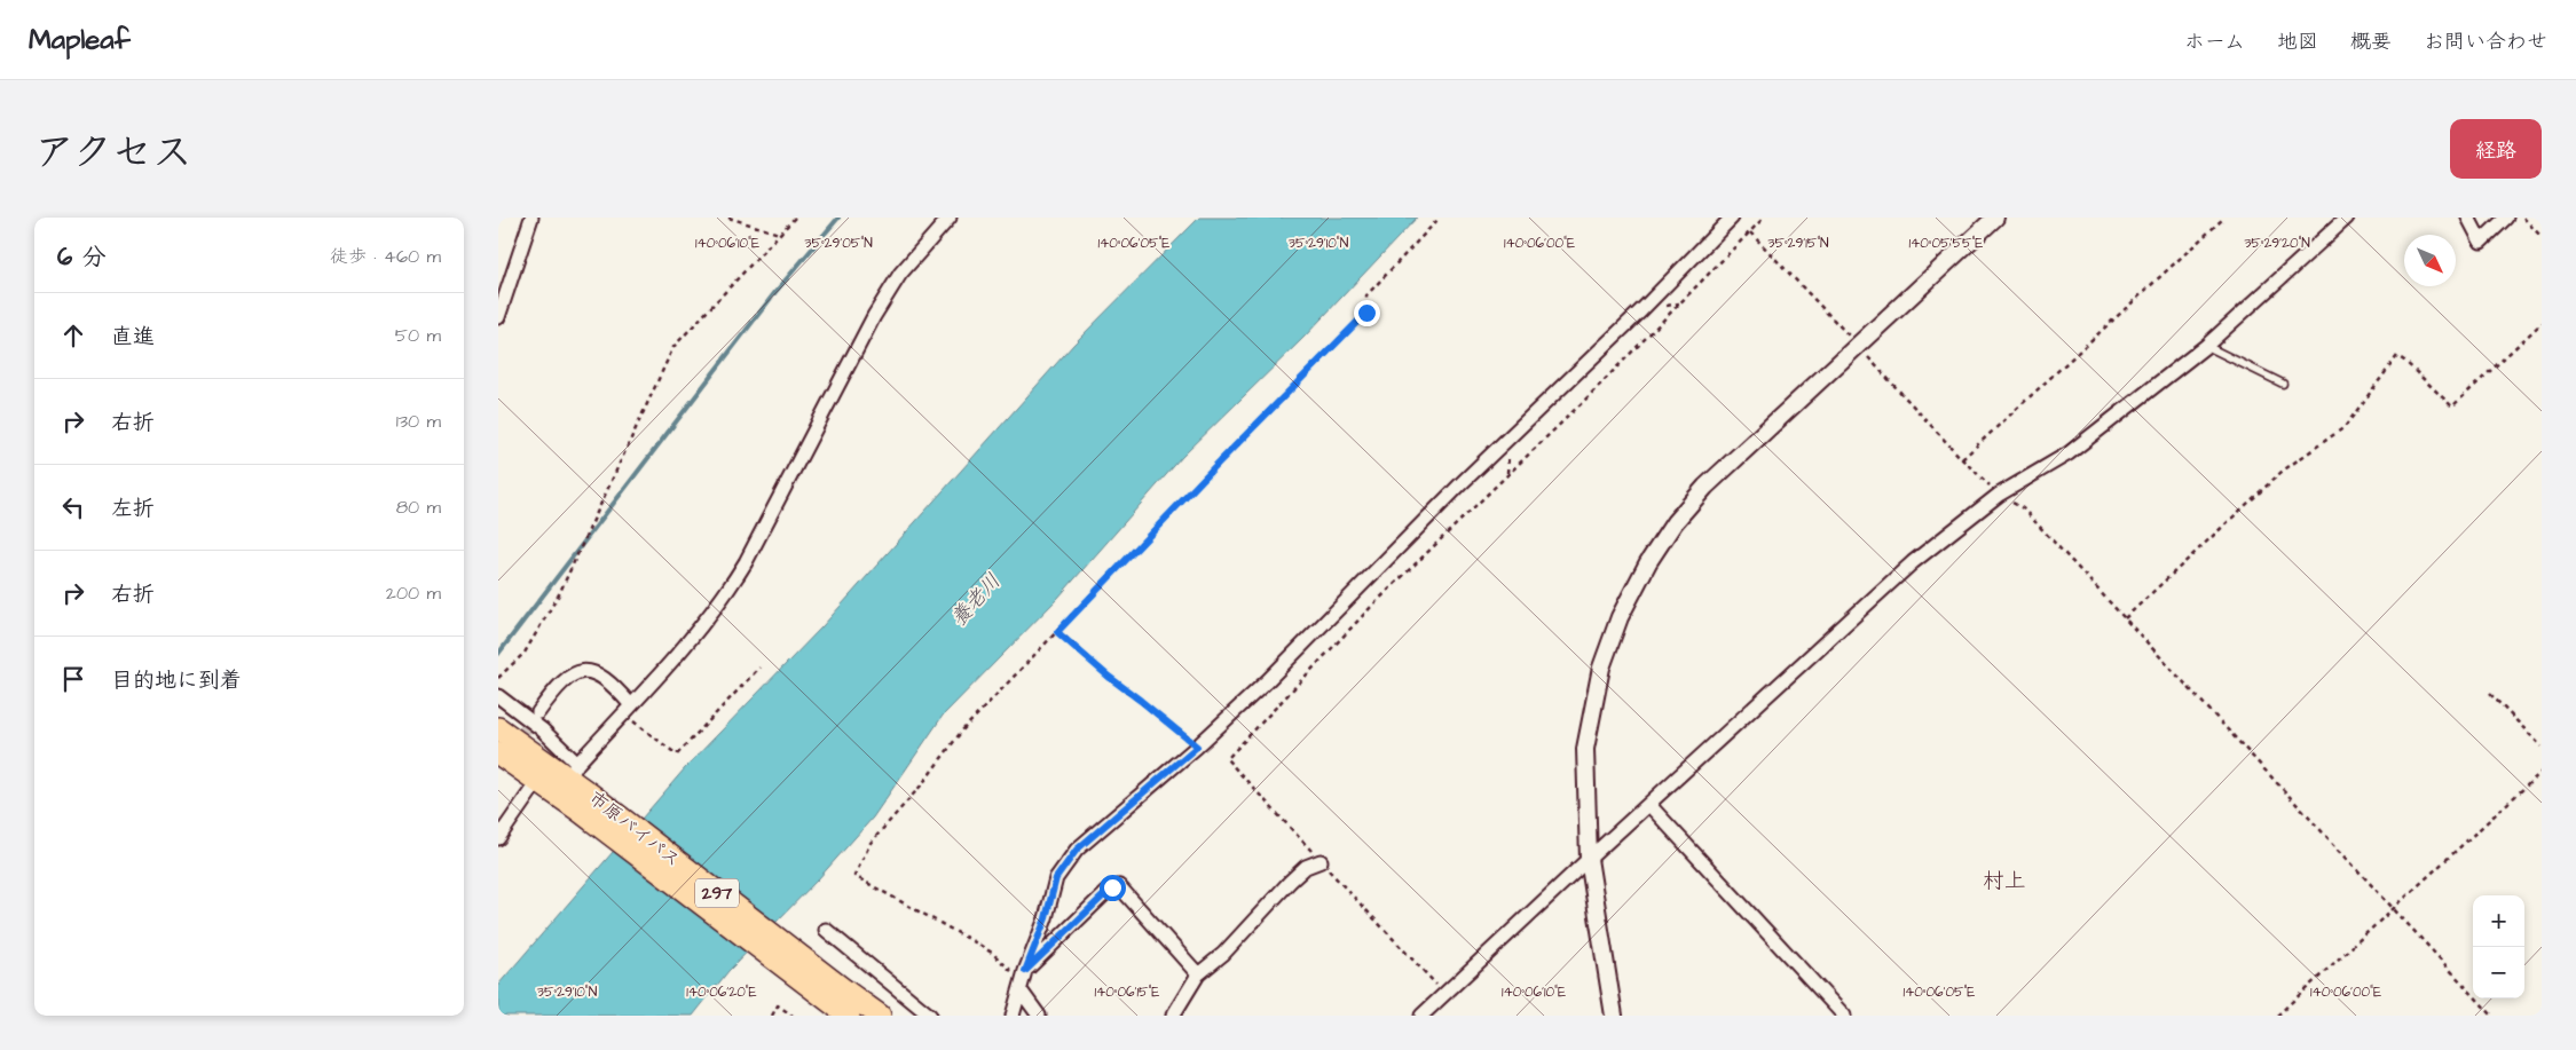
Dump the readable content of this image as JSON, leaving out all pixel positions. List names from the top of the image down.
{
  "streets": {
    "highway": ["市原バイパス", "297"]
  },
  "districts": ["村上"],
  "water": ["養老川"],
  "north": "bottom right",
  "page": {
    "header": "Mapleaf",
    "nav": [
      "ホーム",
      "地図",
      "概要",
      "お問い合わせ"
    ],
    "title": "アクセス",
    "buttons": "経路",
    "heading": ["6 分", "徒歩 · 460 m"],
    "list": [
      ["直進", "50 m"],
      ["右折", "130 m"],
      ["左折", "80 m"],
      ["右折", "200 m"],
      "目的地に到着"
    ],
    "map_buttons": ["+", "−"]
  },
  "coordinates": [
    "140°06'10\"E",
    "140°06'05\"E",
    "140°06'00\"E",
    "140°05'55\"E",
    "35°29'05\"N",
    "35°29'10\"N",
    "35°29'15\"N",
    "35°29'20\"N",
    "140°06'20\"E",
    "140°06'15\"E"
  ]
}
